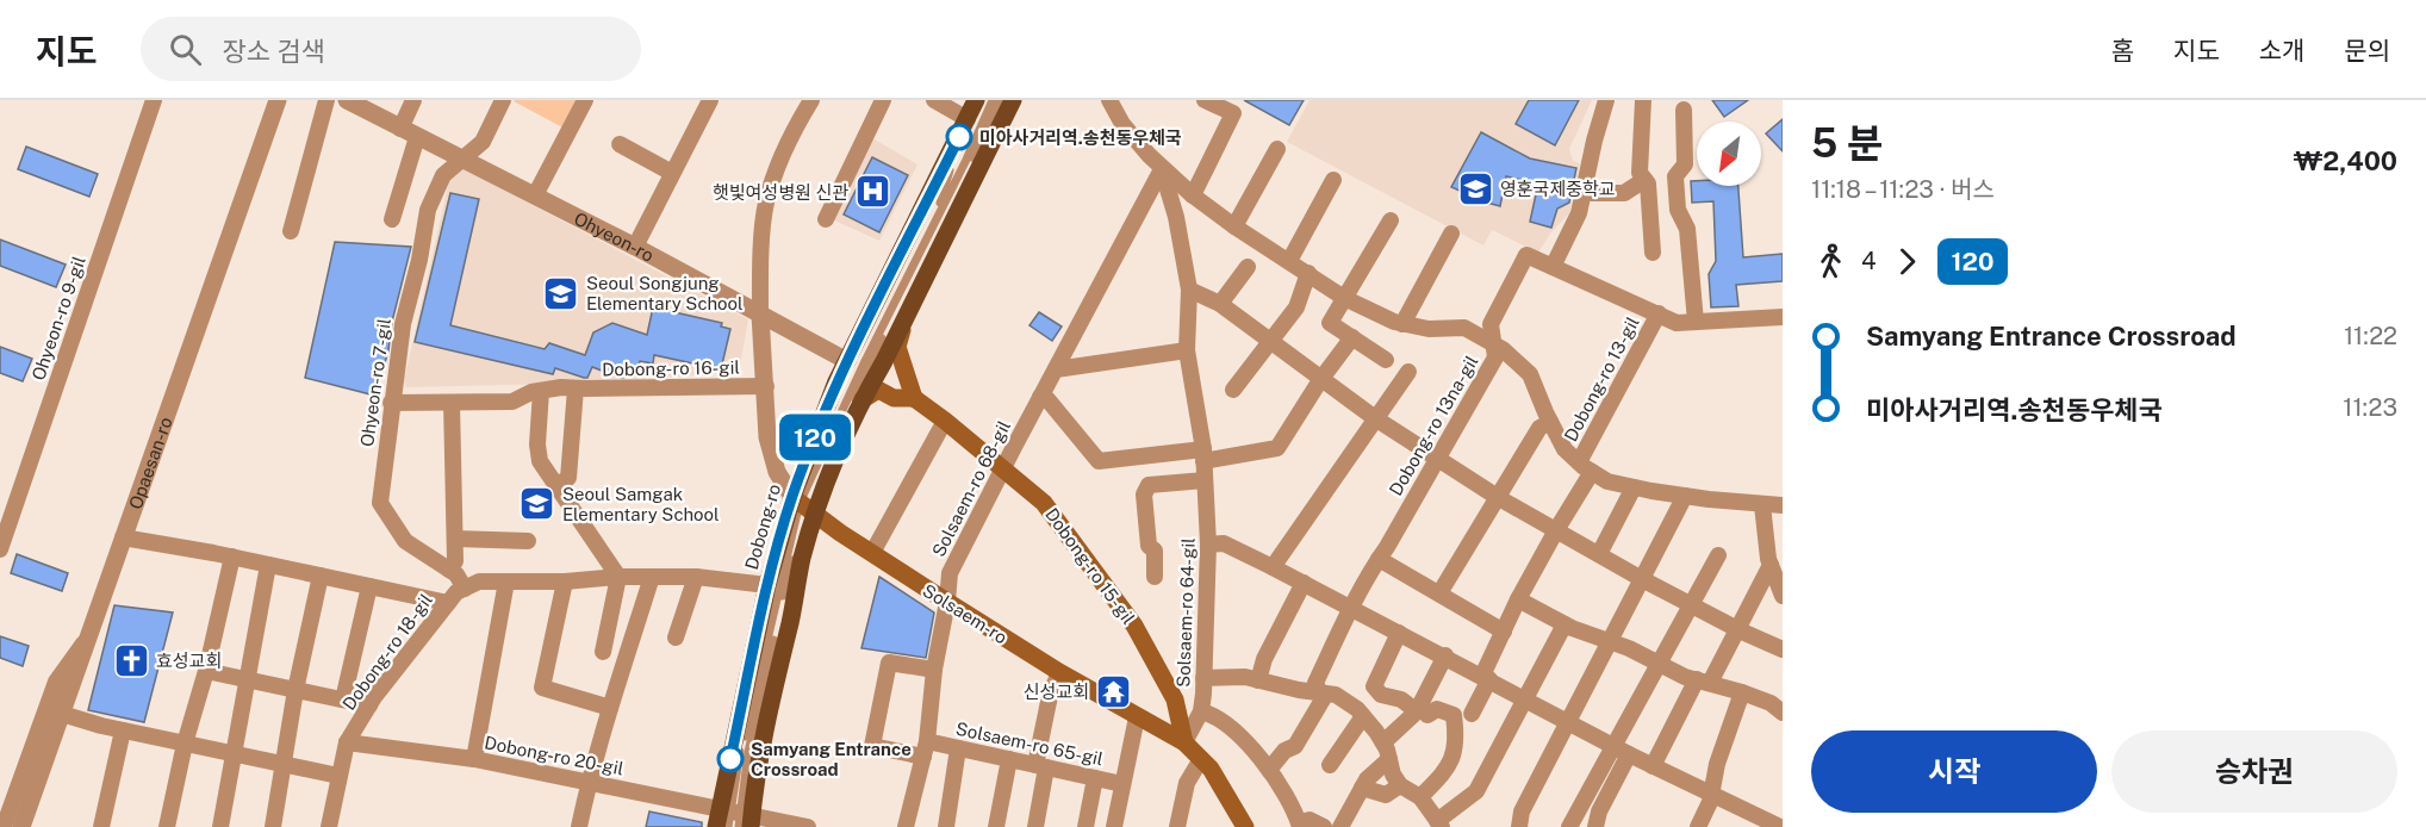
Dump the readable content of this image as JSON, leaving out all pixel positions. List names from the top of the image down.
{
  "streets": {
    "main road": ["Dobong-ro", "Dobong-ro 15-gil", "Solsaem-ro"],
    "street": [
      "Ohyeon-ro",
      "Ohyeon-ro 9-gil",
      "Dobong-ro 16-gil",
      "Dobong-ro 13-gil",
      "Ohyeon-ro 7-gil",
      "Dobong-ro 13na-gil",
      "Opaesan-ro",
      "Solsaem-ro 68-gil",
      "Solsaem-ro 64-gil",
      "Dobong-ro 18-gil",
      "Solsaem-ro 65-gil",
      "Dobong-ro 20-gil"
    ]
  },
  "crossings": [
    ["Ohyeon-ro", "Ohyeon-ro 7-gil"],
    ["Ohyeon-ro", "Dobong-ro"],
    ["Dobong-ro 16-gil", "Ohyeon-ro 7-gil"],
    ["Dobong-ro 13-gil", "Dobong-ro 13na-gil"],
    ["Dobong-ro 13-gil", "Solsaem-ro 68-gil"],
    ["Dobong-ro 13-gil", "Solsaem-ro 64-gil"],
    ["Ohyeon-ro 7-gil", "Dobong-ro 18-gil"],
    ["Solsaem-ro 68-gil", "Dobong-ro 15-gil"],
    ["Solsaem-ro 68-gil", "Solsaem-ro 64-gil"],
    ["Solsaem-ro 68-gil", "Solsaem-ro"],
    ["Solsaem-ro 68-gil", "Solsaem-ro 65-gil"],
    ["Dobong-ro", "Solsaem-ro"],
    ["Dobong-ro", "Dobong-ro 18-gil"],
    ["Dobong-ro", "Dobong-ro 20-gil"],
    ["Dobong-ro 15-gil", "Solsaem-ro 64-gil"],
    ["Dobong-ro 15-gil", "Solsaem-ro"],
    ["Solsaem-ro 64-gil", "Solsaem-ro"],
    ["Solsaem-ro", "Solsaem-ro 65-gil"],
    ["Dobong-ro 18-gil", "Dobong-ro 20-gil"]
  ],
  "places": {
    "other": ["미아사거리역.송천동우체국", "Samyang Entrance Crossroad"],
    "school or university": ["영훈국제중학교", "Seoul Songjung Elementary School", "Seoul Samgak Elementary School"],
    "hospital": ["햇빛여성병원 신관"],
    "church": ["효성교회"],
    "temple": ["신성교회"]
  },
  "lines": ["bus line 120"],
  "north": "bottom left",
  "page": {
    "header": "지도",
    "search": "장소 검색",
    "nav": [
      "홈",
      "지도",
      "소개",
      "문의"
    ],
    "on_map": "120",
    "heading": ["5 분", "11:18 – 11:23 · 버스", "₩2,400"],
    "legs": ["4", "120"],
    "list": [
      {
        "name": "Samyang Entrance Crossroad",
        "value": "11:22"
      },
      {
        "name": "미아사거리역.송천동우체국",
        "value": "11:23"
      }
    ],
    "buttons": ["시작", "승차권"]
  }
}
